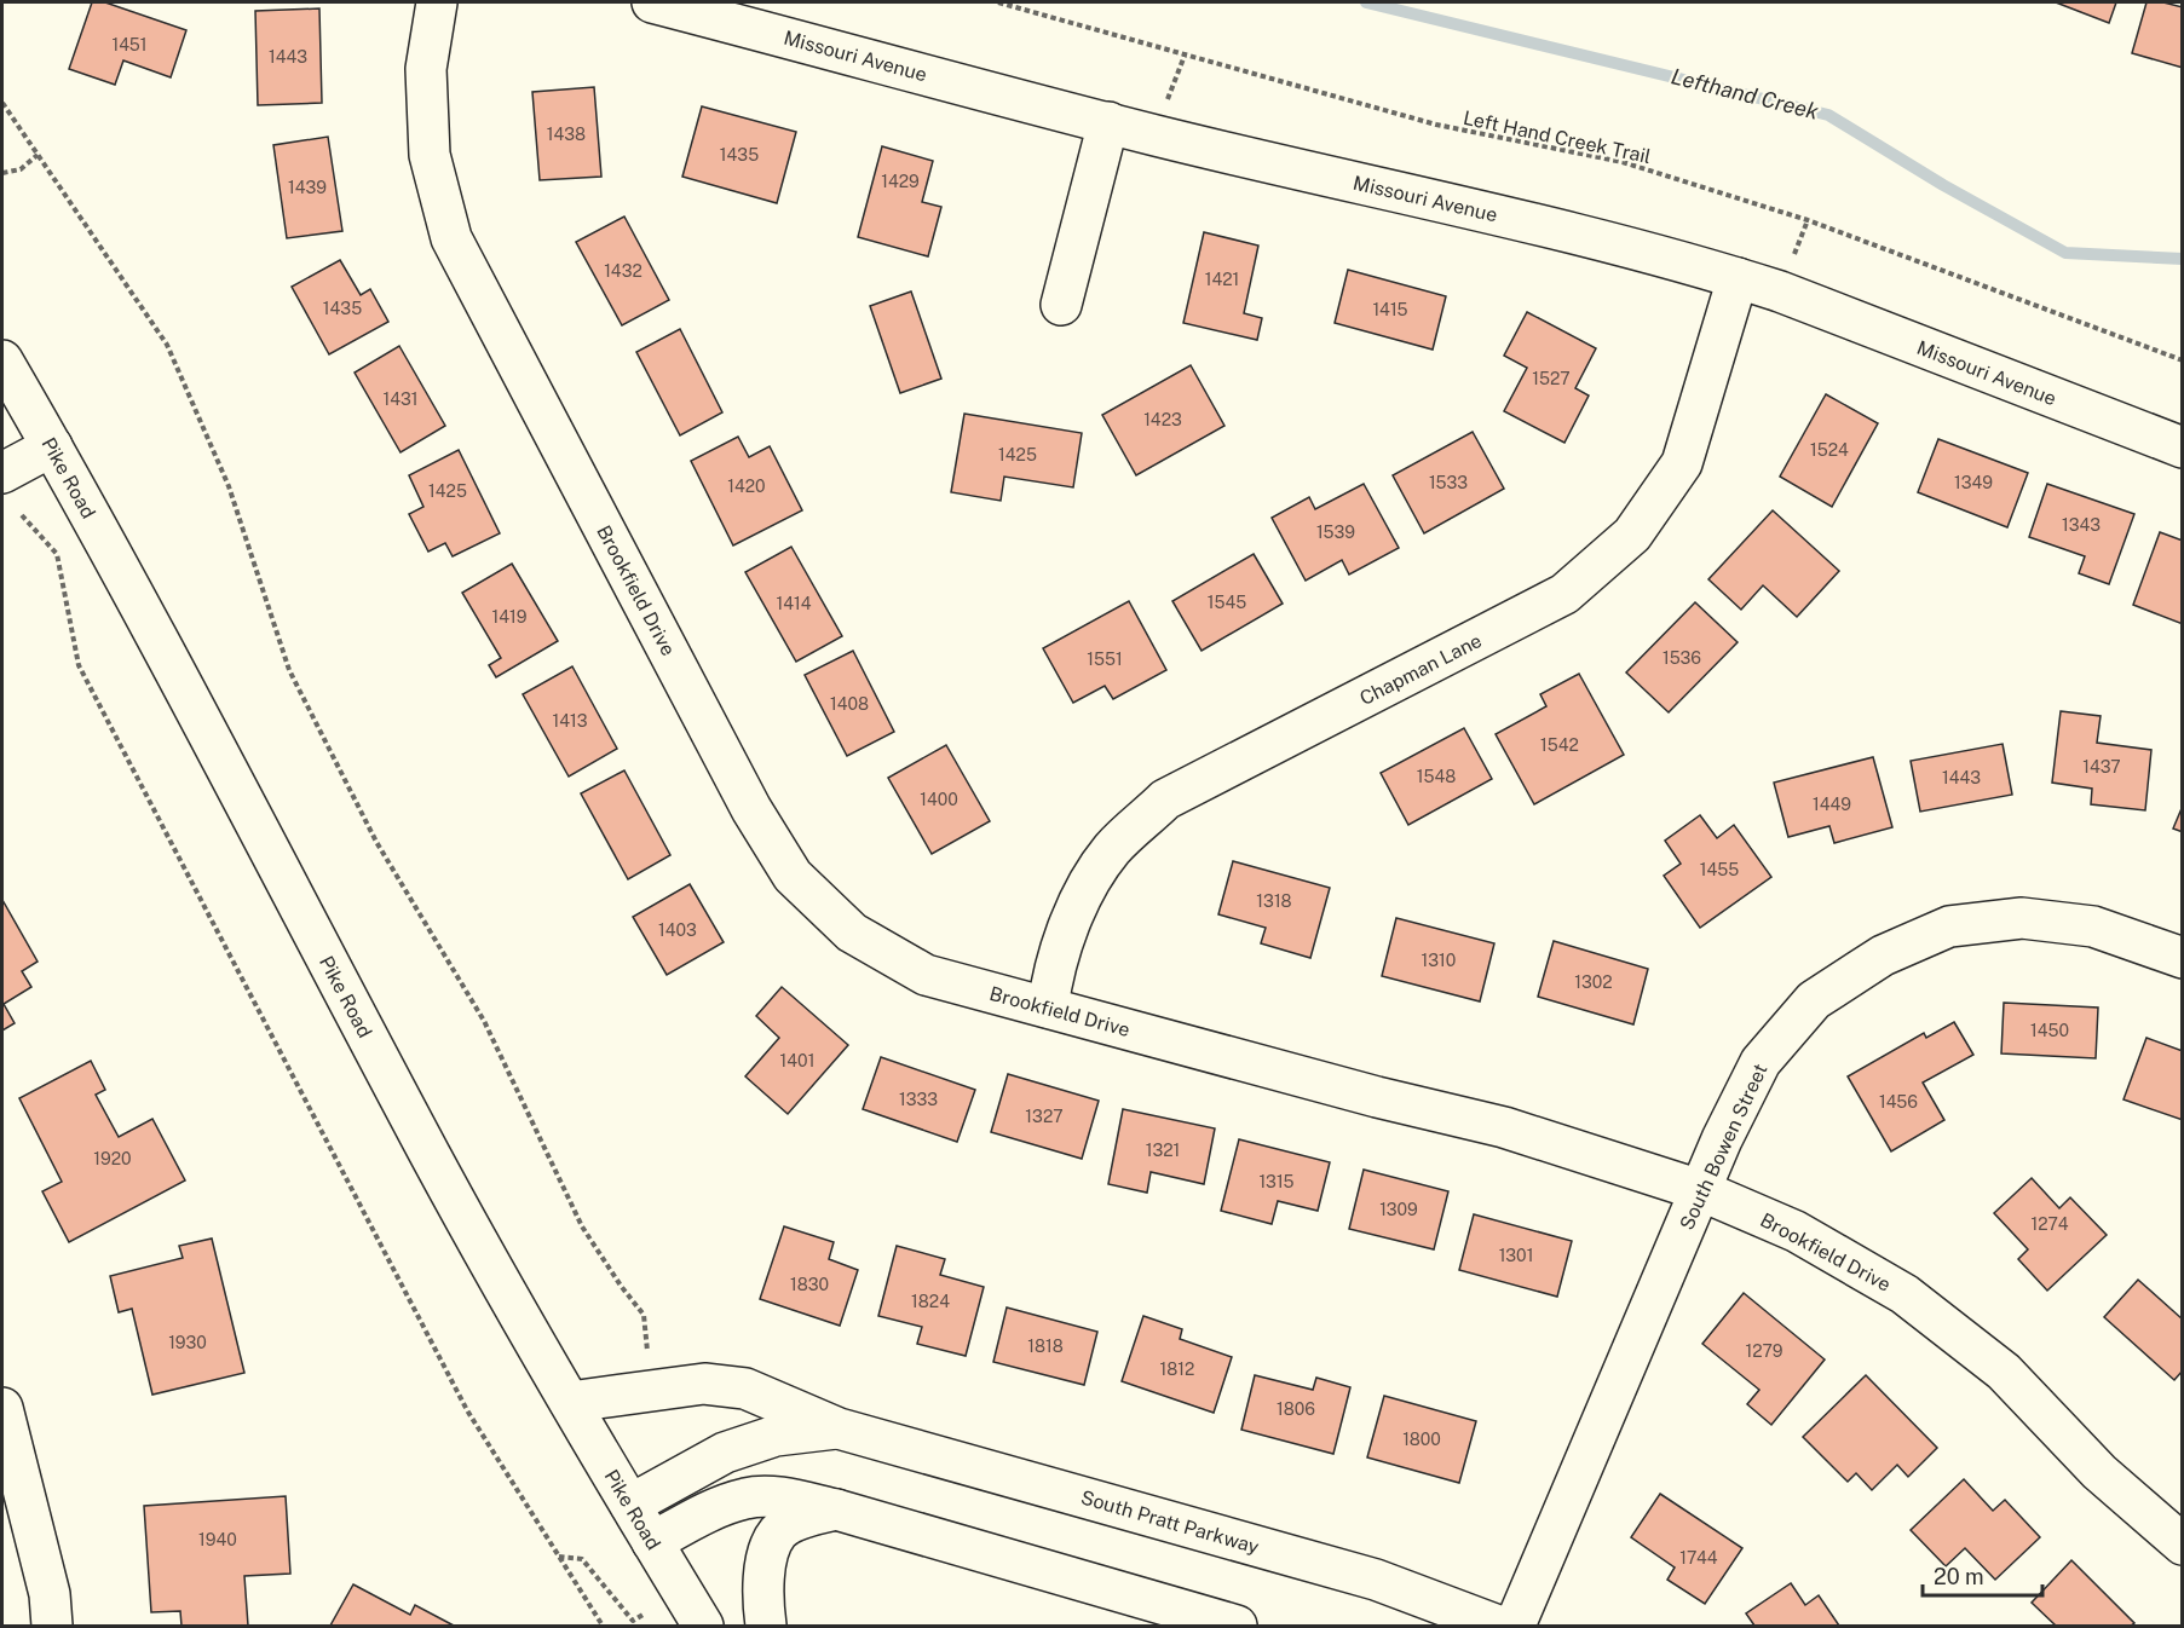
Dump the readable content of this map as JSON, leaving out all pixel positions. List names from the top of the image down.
{
  "streets": {
    "street": [
      "Missouri Avenue",
      "Pike Road",
      "Brookfield Drive",
      "Chapman Lane",
      "South Bowen Street",
      "South Pratt Parkway"
    ],
    "path": ["Left Hand Creek Trail"]
  },
  "crossings": [
    ["Missouri Avenue", "Chapman Lane"],
    ["Pike Road", "South Pratt Parkway"],
    ["Brookfield Drive", "Chapman Lane"],
    ["Brookfield Drive", "South Bowen Street"]
  ],
  "water": ["Lefthand Creek"],
  "house_numbers": [
    "1451",
    "1443",
    "1438",
    "1435",
    "1429",
    "1439",
    "1432",
    "1421",
    "1435",
    "1415",
    "1527",
    "1431",
    "1423",
    "1524",
    "1425",
    "1533",
    "1349",
    "1420",
    "1425",
    "1343",
    "1539",
    "1545",
    "1414",
    "1419",
    "1536",
    "1551",
    "1408",
    "1413",
    "1542",
    "1437",
    "1548",
    "1443",
    "1400",
    "1449",
    "1455",
    "1318",
    "1403",
    "1310",
    "1302",
    "1450",
    "1401",
    "1333",
    "1456",
    "1327",
    "1321",
    "1920",
    "1315",
    "1309",
    "1274",
    "1301",
    "1830",
    "1824",
    "1930",
    "1818",
    "1279",
    "1812",
    "1806",
    "1800",
    "1940",
    "1744"
  ],
  "scale_bar": "20 m"
}
